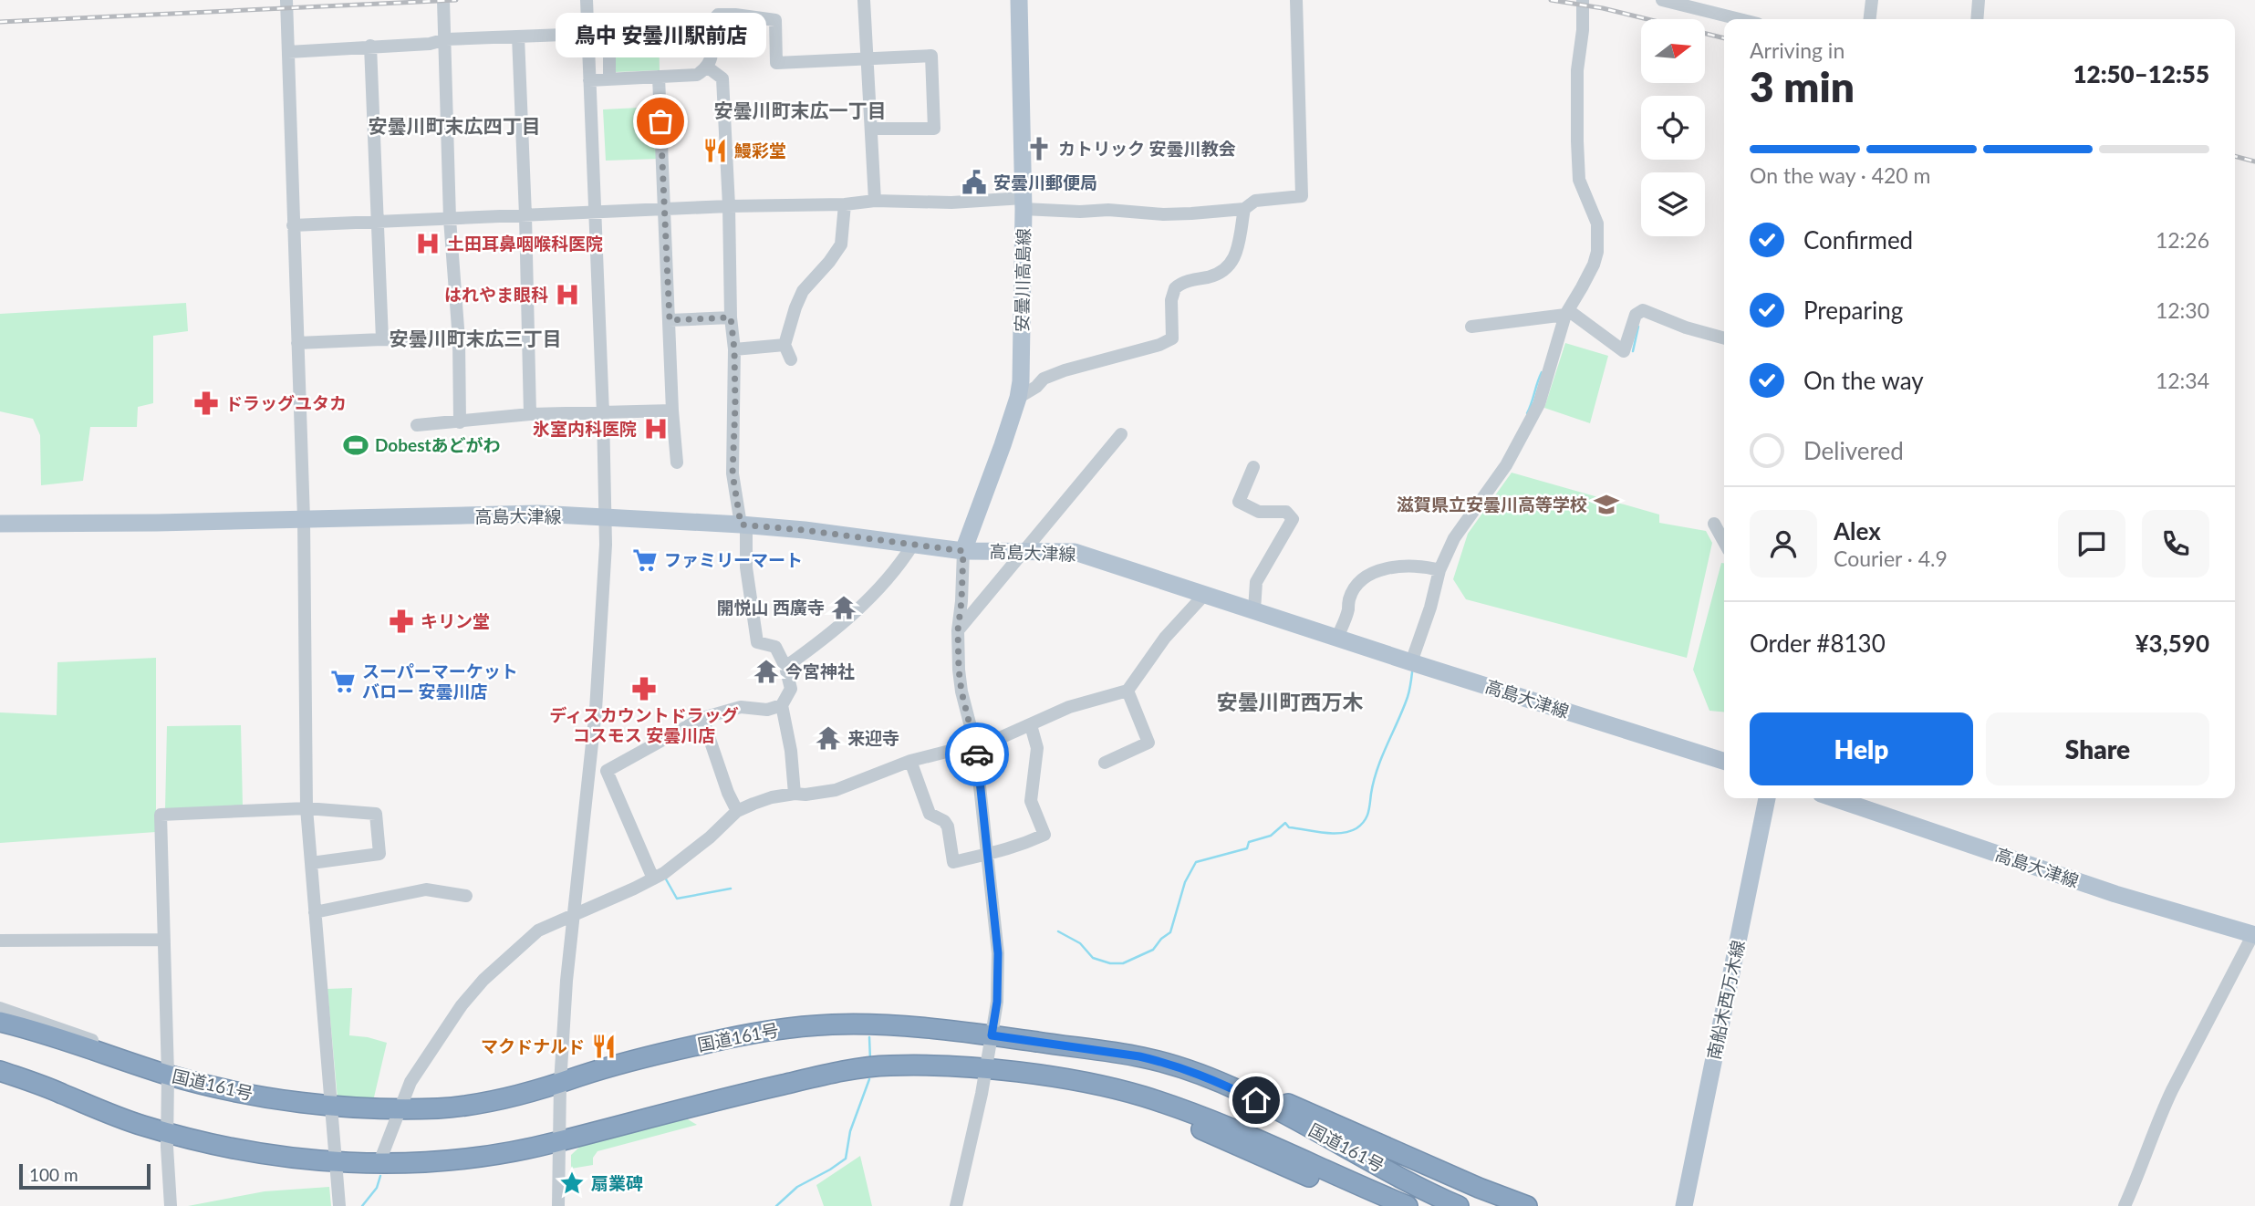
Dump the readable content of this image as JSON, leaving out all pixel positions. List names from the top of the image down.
{
  "streets": {
    "highway": ["国道161号"],
    "main road": ["安曇川高島線", "高島大津線", "南船木西万木線"]
  },
  "crossings": [
    ["安曇川高島線", "高島大津線"]
  ],
  "districts": [
    "安曇川町末広一丁目",
    "安曇川町末広四丁目",
    "安曇川町末広三丁目",
    "安曇川町西万木"
  ],
  "places": {
    "other": ["鳥中 安曇川駅前店"],
    "church": ["カトリック 安曇川教会"],
    "restaurant": ["鰻彩堂", "マクドナルド"],
    "public building": ["安曇川郵便局"],
    "hospital": ["土田耳鼻咽喉科医院", "はれやま眼科", "氷室内科医院"],
    "pharmacy": ["ドラッグユタカ", "キリン堂", "ディスカウントドラッグ コスモス 安曇川店"],
    "sports": ["Dobestあどがわ"],
    "school or university": ["滋賀県立安曇川高等学校"],
    "supermarket": ["ファミリーマート", "スーパーマーケット バロー 安曇川店"],
    "temple": ["開悦山 西廣寺", "今宮神社", "来迎寺"],
    "place": ["扇業碑"]
  },
  "scale_bar": "100 m",
  "north": "right",
  "page": {
    "bubble": "鳥中 安曇川駅前店",
    "heading": ["3 min", "Arriving in", "12:50–12:55"],
    "panel": [
      "Alex",
      "Courier · 4.9",
      "Order #8130",
      "¥3,590"
    ],
    "bar": "On the way · 420 m",
    "list": [
      ["Confirmed", "12:26"],
      ["Preparing", "12:30"],
      ["On the way", "12:34"],
      "Delivered"
    ],
    "buttons": ["Help", "Share"],
    "scale": "100 m"
  }
}
